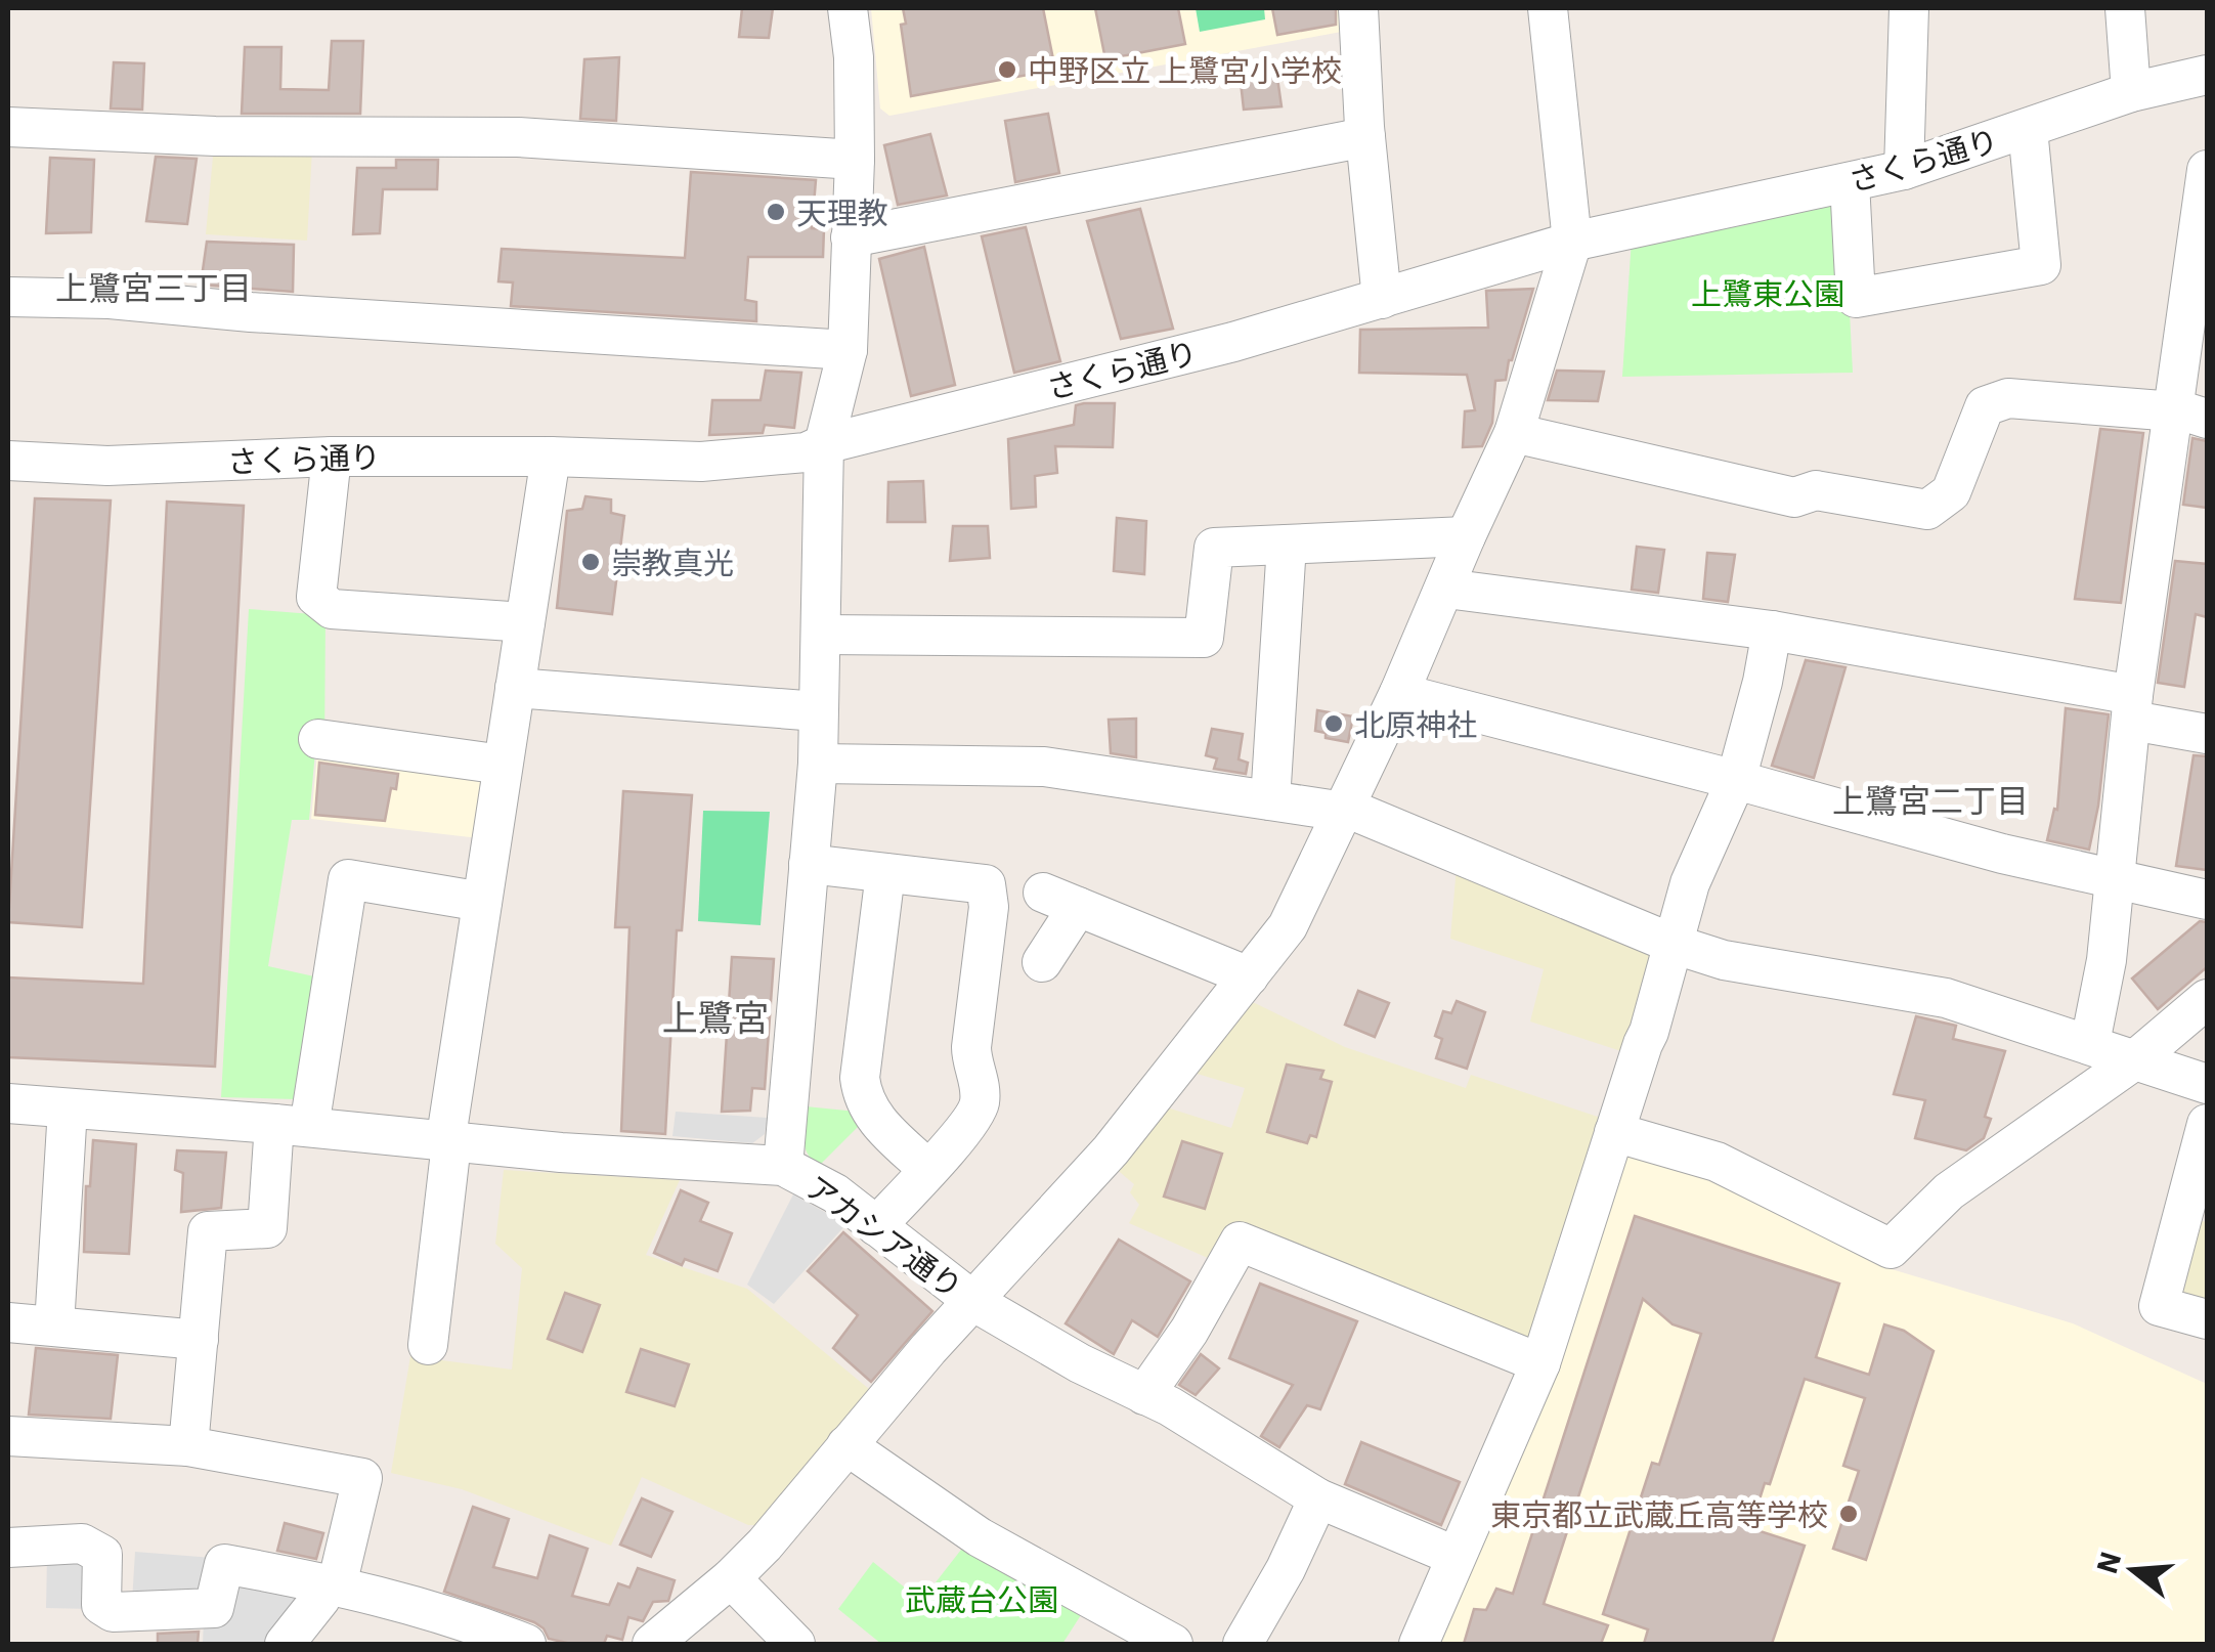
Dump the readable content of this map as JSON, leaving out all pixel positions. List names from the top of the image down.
{
  "streets": {
    "street": ["さくら通り", "アカシア通り"]
  },
  "districts": ["上鷺宮三丁目", "上鷺宮二丁目", "上鷺宮"],
  "parks": ["上鷺東公園", "武蔵台公園"],
  "places": [
    "中野区立 上鷺宮小学校",
    "天理教",
    "崇教真光",
    "北原神社",
    "東京都立武蔵丘高等学校"
  ],
  "north": "left"
}
